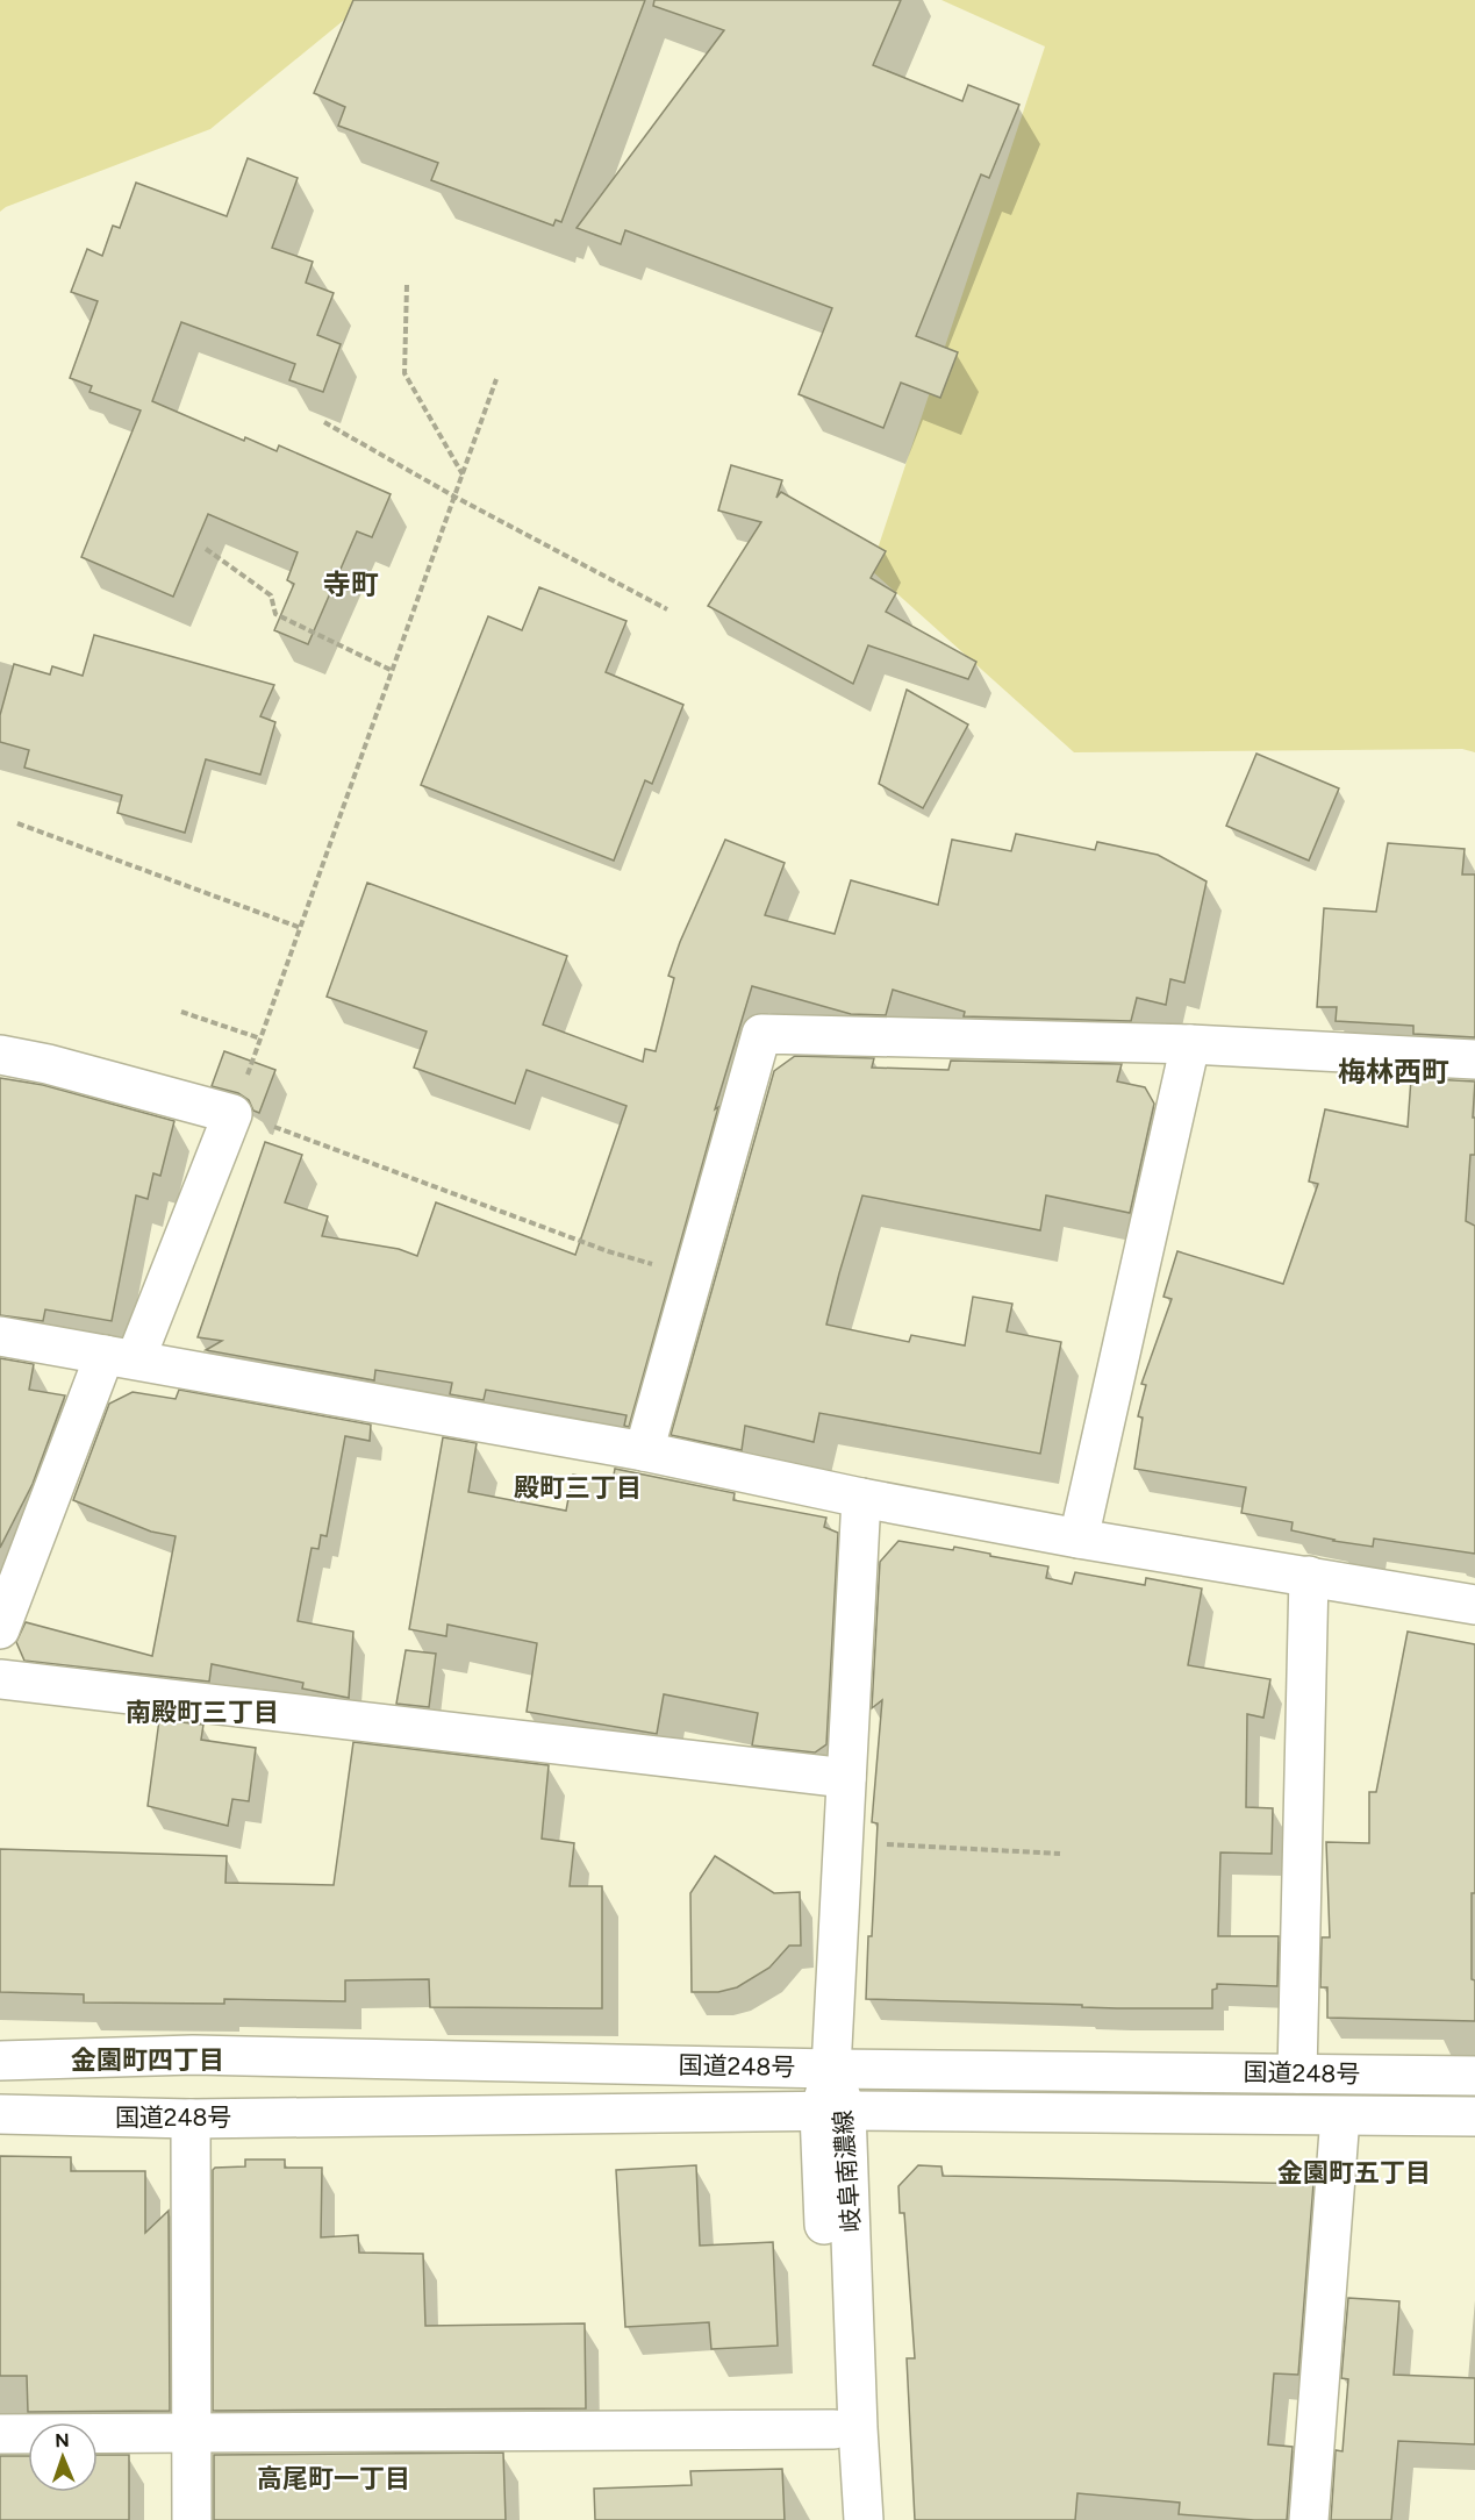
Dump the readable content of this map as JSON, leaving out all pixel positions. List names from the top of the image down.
{
  "streets": {
    "main road": ["国道248号", "岐阜南濃線"]
  },
  "crossings": [
    ["国道248号", "岐阜南濃線"]
  ],
  "districts": [
    "寺町",
    "梅林西町",
    "殿町三丁目",
    "南殿町三丁目",
    "金園町四丁目",
    "金園町五丁目",
    "高尾町一丁目"
  ],
  "north": "top"
}
